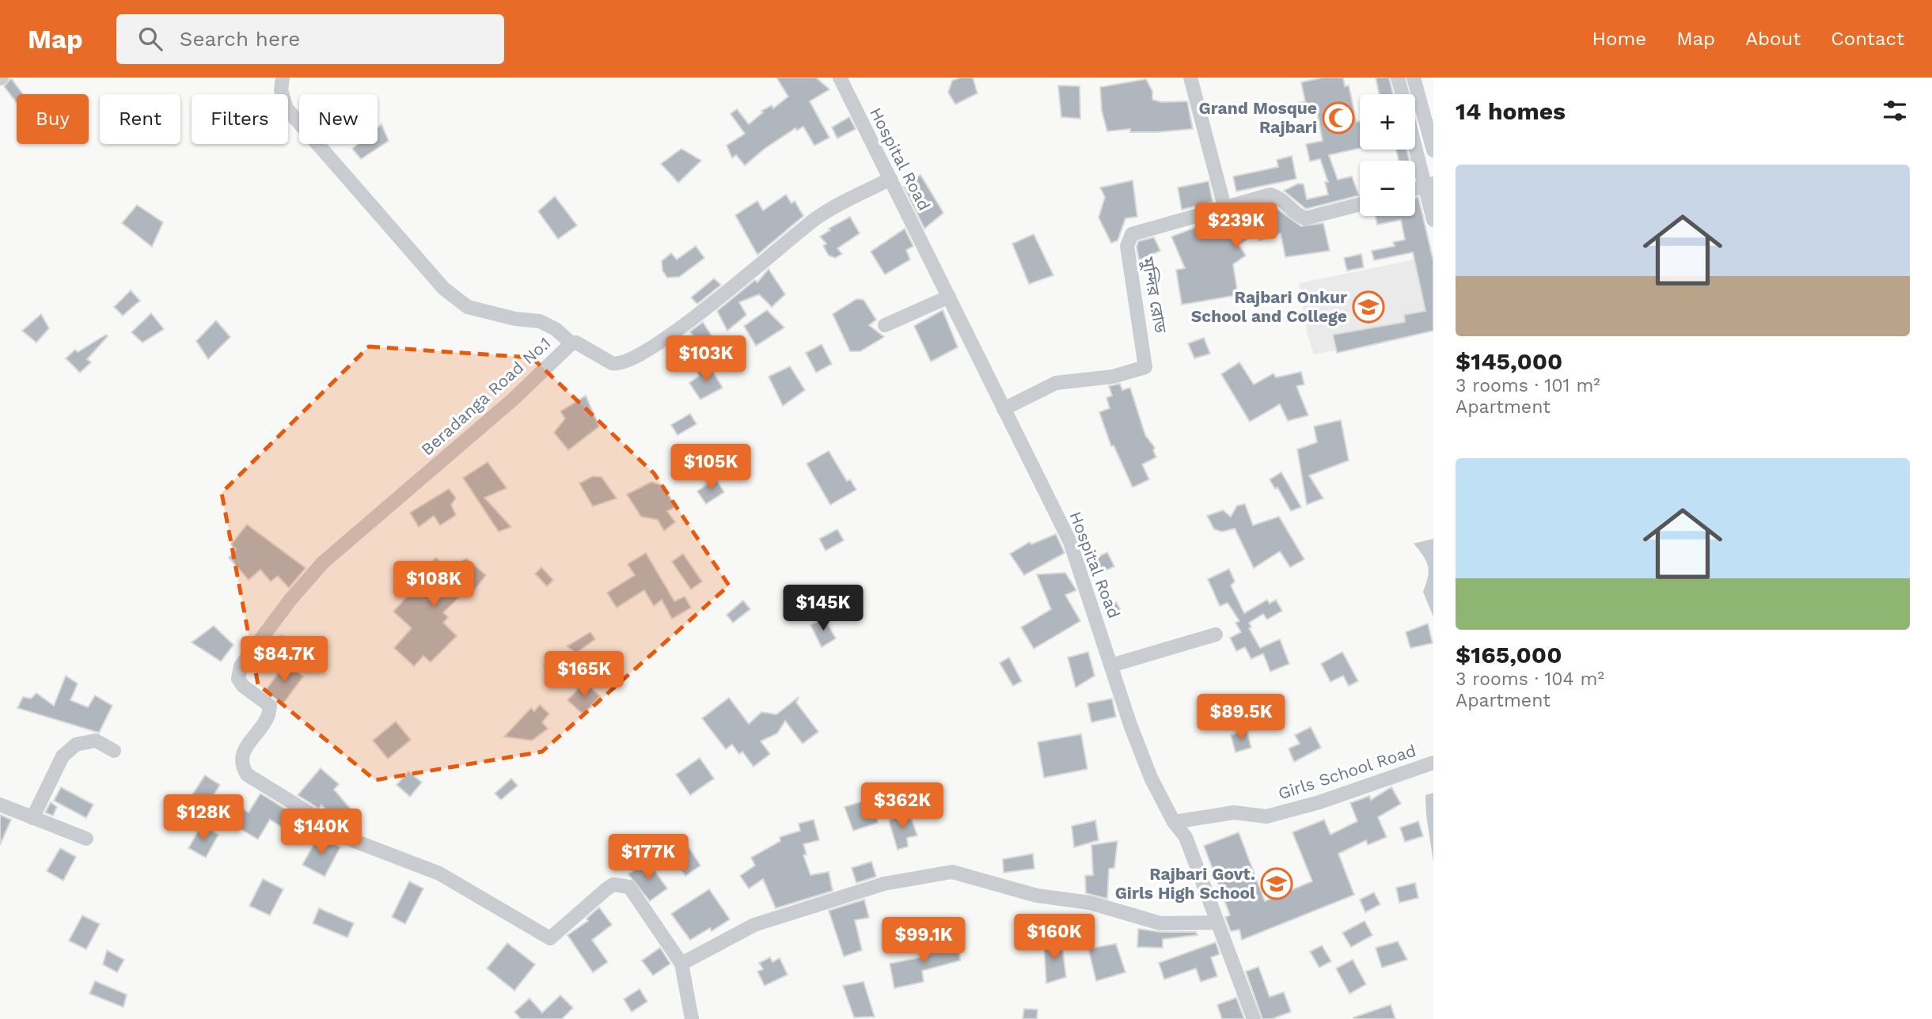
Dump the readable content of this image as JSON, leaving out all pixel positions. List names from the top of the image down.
{
  "streets": {
    "street": [
      "Hospital Road",
      "মুন্দির রোড",
      "Beradanga Road No.1",
      "Girls School Road"
    ]
  },
  "crossings": [
    ["Hospital Road", "মুন্দির রোড"],
    ["Hospital Road", "Beradanga Road No.1"],
    ["Hospital Road", "Girls School Road"]
  ],
  "places": {
    "mosque": ["Grand Mosque Rajbari"],
    "school or university": ["Rajbari Onkur School and College", "Rajbari Govt. Girls High School"]
  },
  "page": {
    "header": "Map",
    "search": "Search here",
    "nav": [
      "Home",
      "Map",
      "About",
      "Contact"
    ],
    "heading": "14 homes",
    "map_buttons": ["+", "−"],
    "chip": [
      "Buy",
      "Rent",
      "Filters",
      "New"
    ],
    "list": [
      {
        "name": "$145,000",
        "note": "3 rooms · 101 m² · Apartment"
      },
      {
        "name": "$165,000",
        "note": "3 rooms · 104 m² · Apartment"
      }
    ],
    "price": [
      "$239K",
      "$103K",
      "$105K",
      "$108K",
      "$145K",
      "$84.7K",
      "$165K",
      "$89.5K",
      "$362K",
      "$128K",
      "$140K",
      "$177K",
      "$160K",
      "$99.1K"
    ]
  }
}
